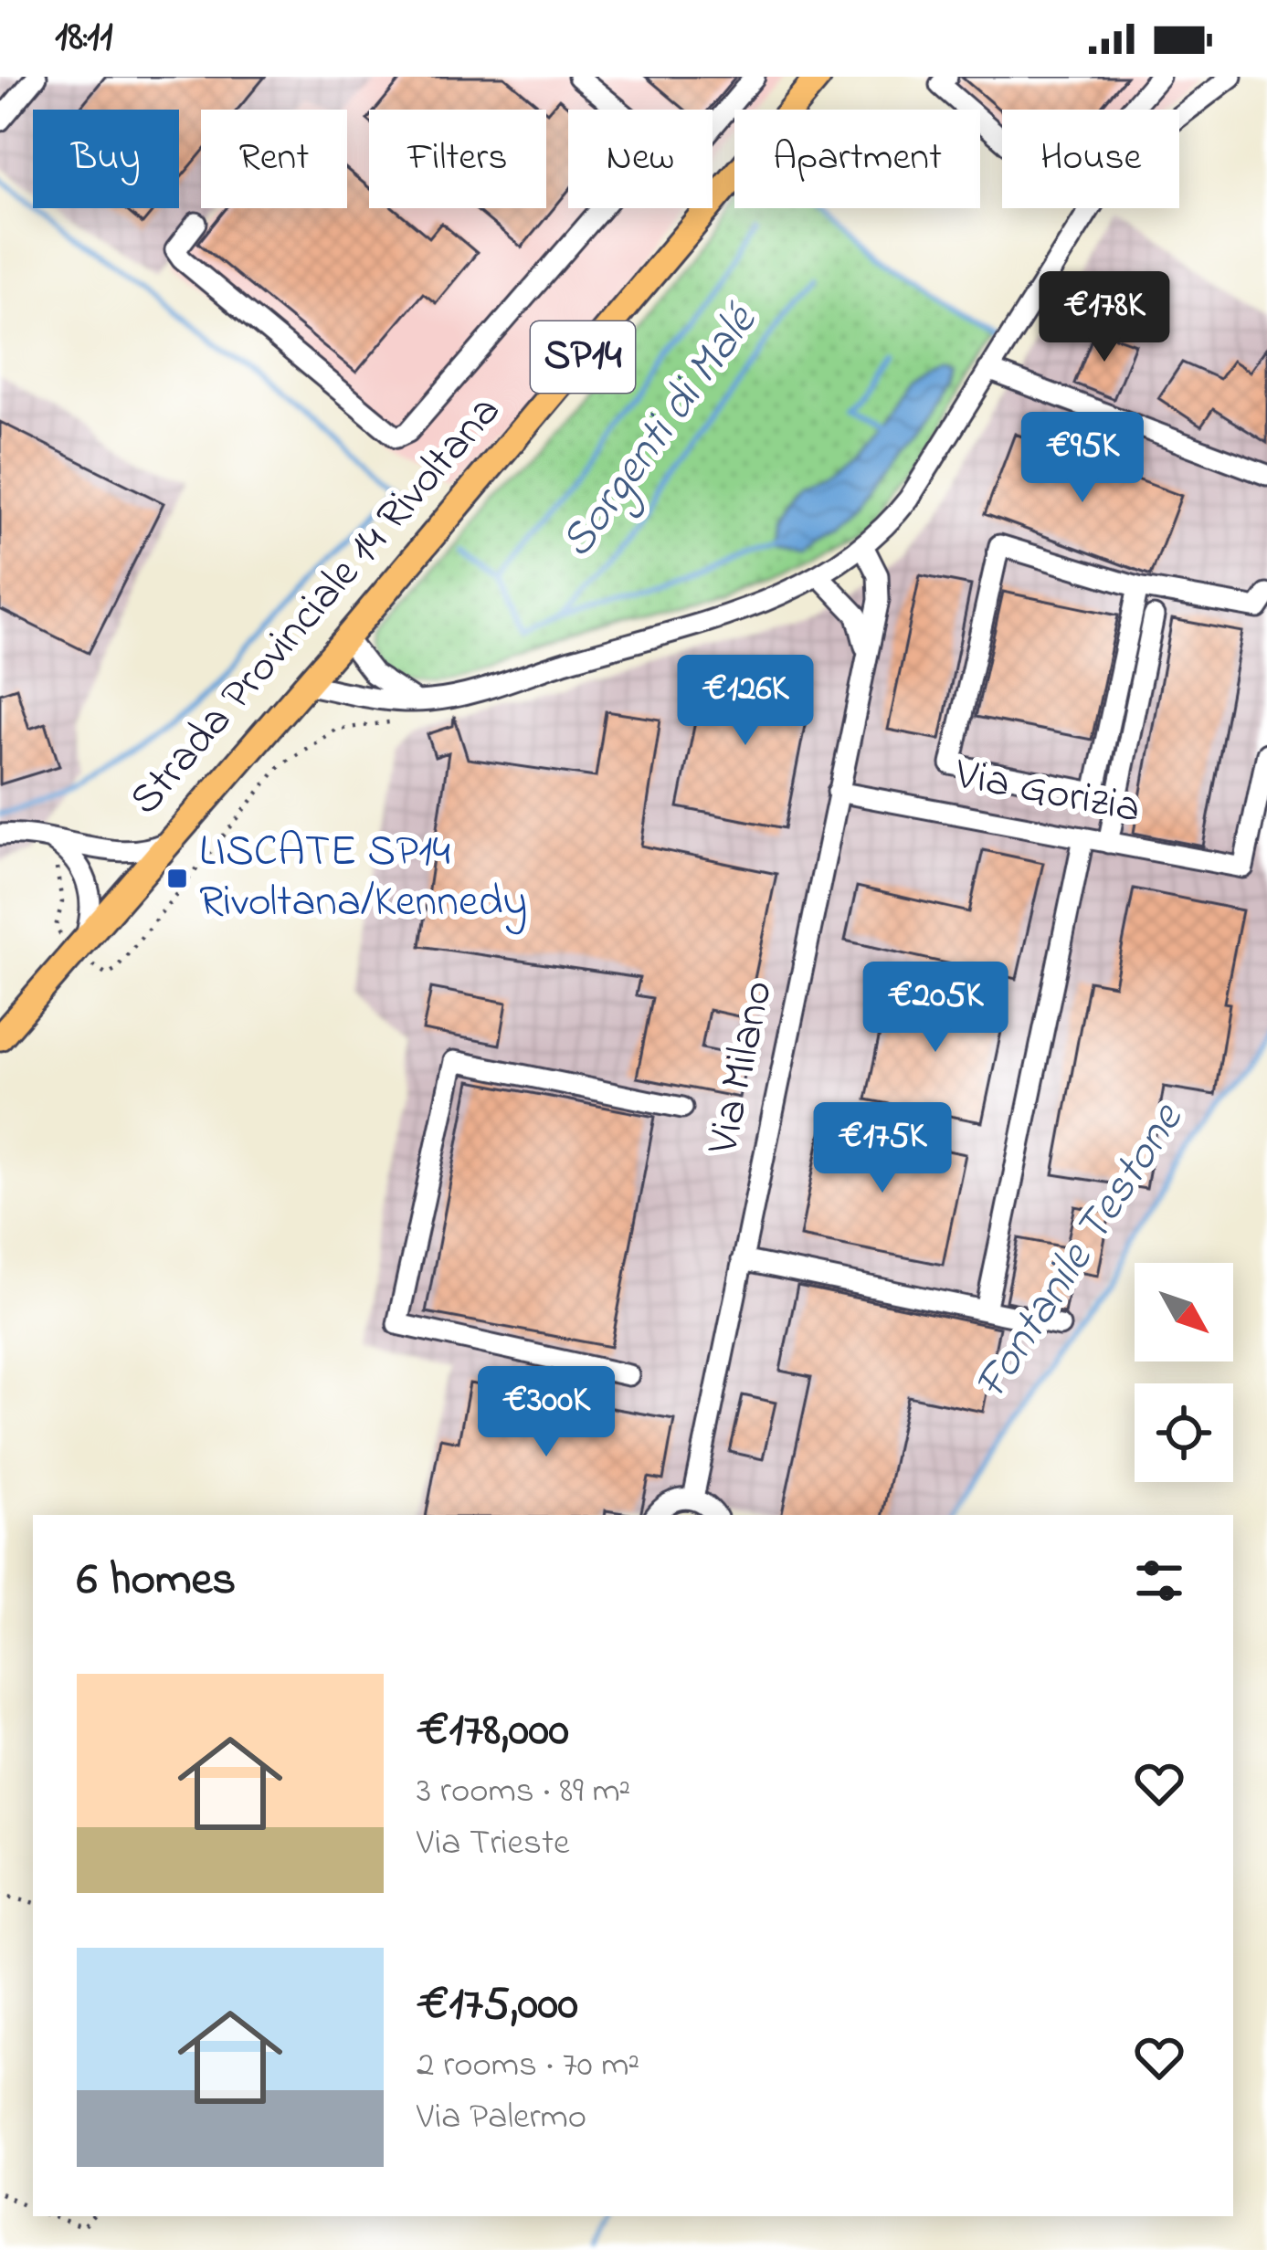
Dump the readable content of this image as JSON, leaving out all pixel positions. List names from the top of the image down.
{
  "streets": {
    "main road": ["SP14", "Strada Provinciale 14 Rivoltana"],
    "street": ["Via Gorizia", "Via Milano"]
  },
  "crossings": [
    ["Via Gorizia", "Via Milano"]
  ],
  "water": ["Sorgenti di Malé", "Fontanile Testone"],
  "places": {
    "transit": ["LISCATE SP14 Rivoltana/Kennedy"]
  },
  "north": "bottom right",
  "page": {
    "status": "18:11",
    "chip": [
      "Buy",
      "Rent",
      "Filters",
      "New",
      "Apartment",
      "House"
    ],
    "price": [
      "€178K",
      "€95K",
      "€126K",
      "€205K",
      "€175K",
      "€300K"
    ],
    "heading": "6 homes",
    "list": [
      {
        "name": "€178,000",
        "note": "3 rooms · 89 m² · Via Trieste"
      },
      {
        "name": "€175,000",
        "note": "2 rooms · 70 m² · Via Palermo"
      }
    ]
  }
}
